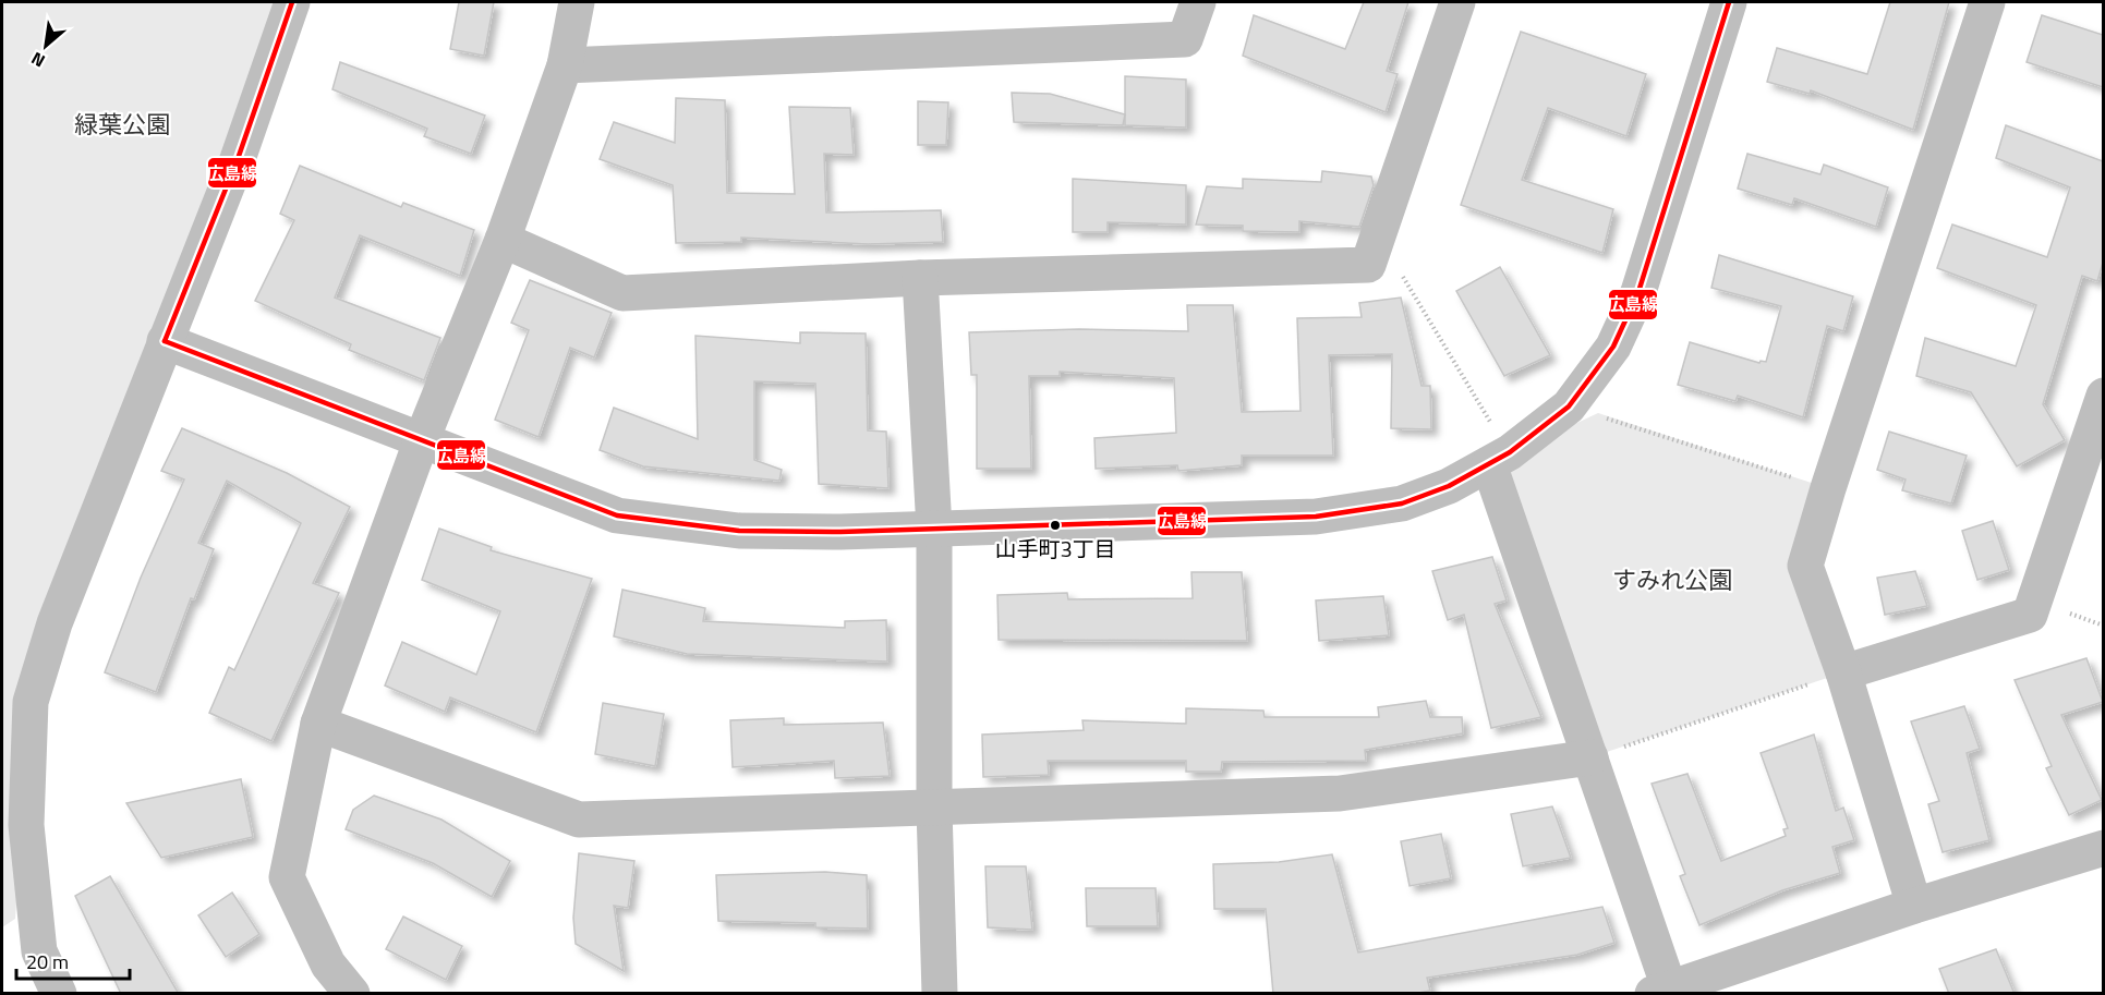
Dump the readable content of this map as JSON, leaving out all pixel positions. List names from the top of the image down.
{
  "parks": ["緑葉公園", "すみれ公園"],
  "places": ["山手町3丁目"],
  "lines": ["transit line 広島線"],
  "scale_bar": "20 m",
  "north": "bottom left"
}
